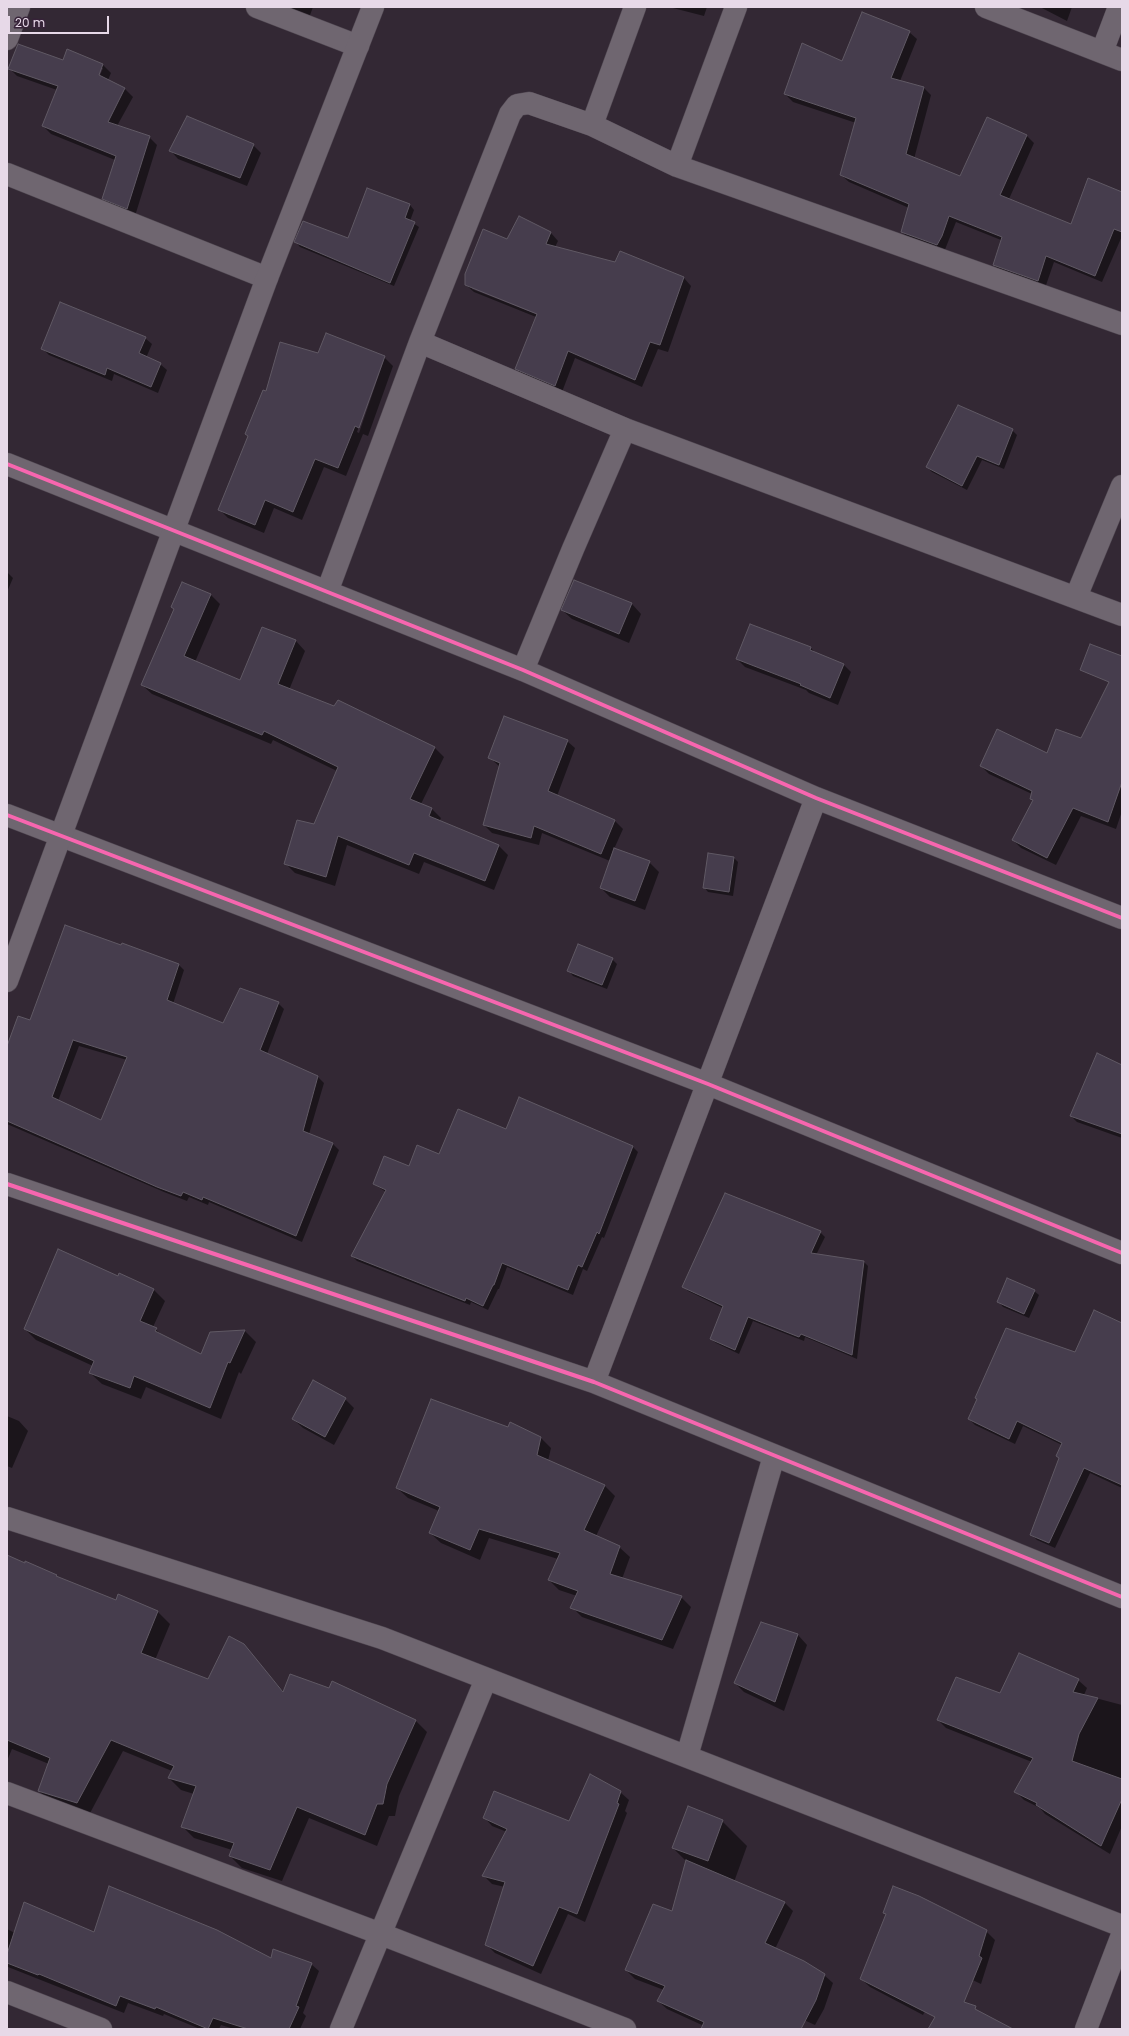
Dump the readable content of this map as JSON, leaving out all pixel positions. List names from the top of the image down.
{
  "scale_bar": "20 m"
}
